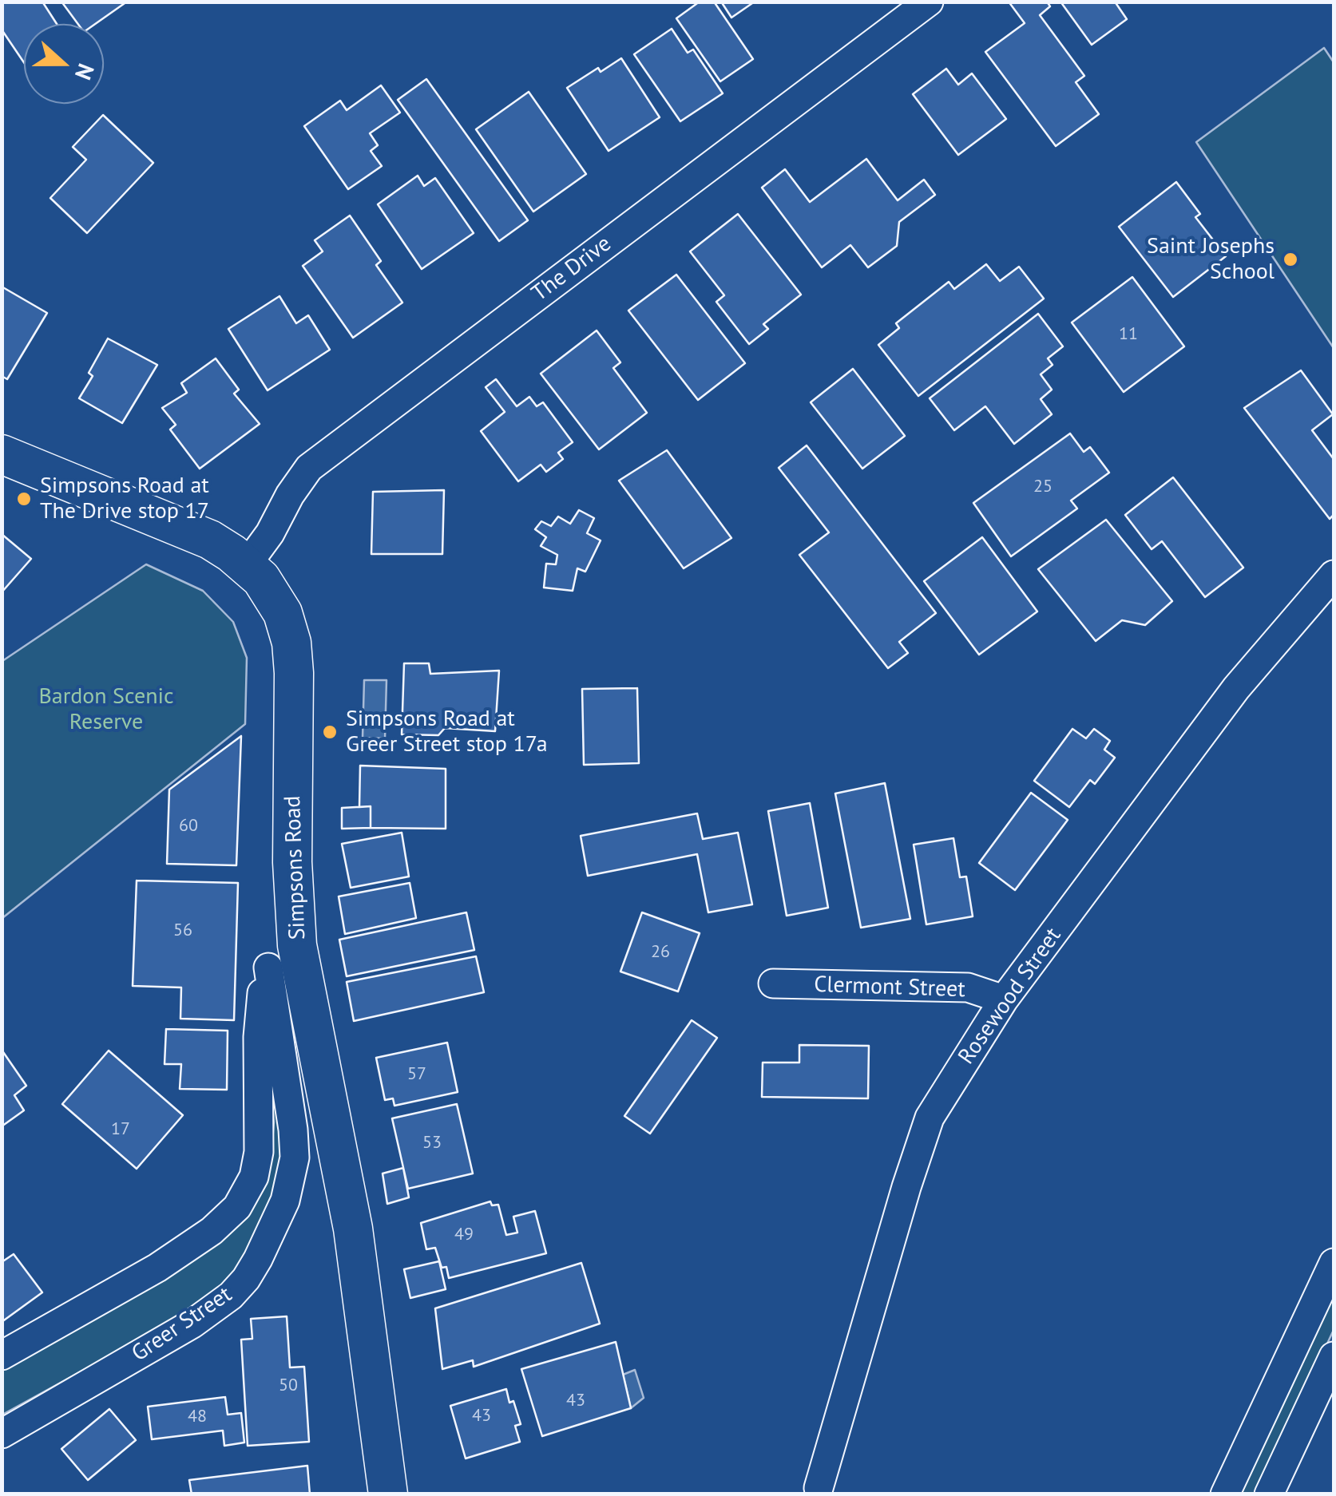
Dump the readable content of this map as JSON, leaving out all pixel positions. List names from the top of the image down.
{
  "streets": {
    "main road": ["Simpsons Road"],
    "street": [
      "The Drive",
      "Clermont Street",
      "Rosewood Street",
      "Greer Street"
    ]
  },
  "crossings": [
    ["The Drive", "Simpsons Road"],
    ["Simpsons Road", "Greer Street"],
    ["Clermont Street", "Rosewood Street"]
  ],
  "parks": ["Bardon Scenic Reserve"],
  "places": ["Saint Josephs School", "Simpsons Road at The Drive stop 17", "Simpsons Road at Greer Street stop 17a"],
  "house_numbers": [
    "11",
    "25",
    "60",
    "56",
    "26",
    "57",
    "17",
    "53",
    "49",
    "50",
    "43",
    "43",
    "48"
  ],
  "north": "right"
}
